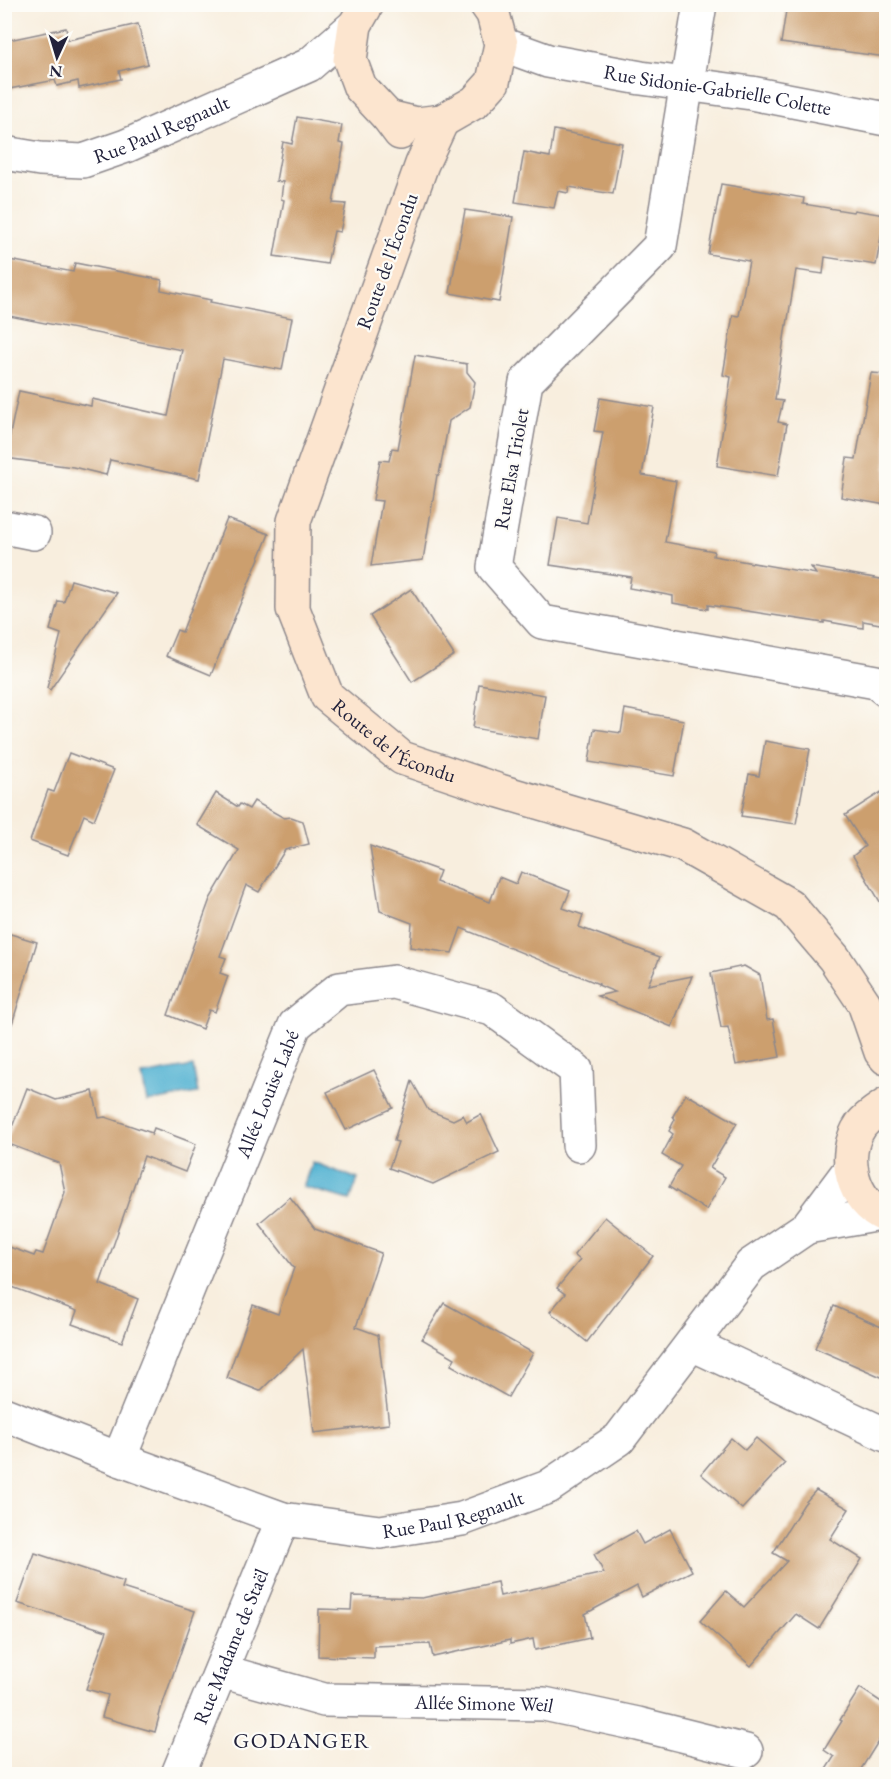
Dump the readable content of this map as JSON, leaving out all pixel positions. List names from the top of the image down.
{
  "streets": {
    "street": [
      "Rue Sidonie-Gabrielle Colette",
      "Rue Paul Regnault",
      "Route de l'Écondu",
      "Rue Elsa Triolet",
      "Allée Louise Labé",
      "Rue Madame de Staël",
      "Allée Simone Weil"
    ]
  },
  "crossings": [
    ["Rue Sidonie-Gabrielle Colette", "Rue Elsa Triolet"],
    ["Rue Paul Regnault", "Route de l'Écondu"],
    ["Rue Paul Regnault", "Allée Louise Labé"],
    ["Rue Paul Regnault", "Rue Madame de Staël"],
    ["Rue Madame de Staël", "Allée Simone Weil"]
  ],
  "districts": ["GODANGER"],
  "north": "bottom"
}
